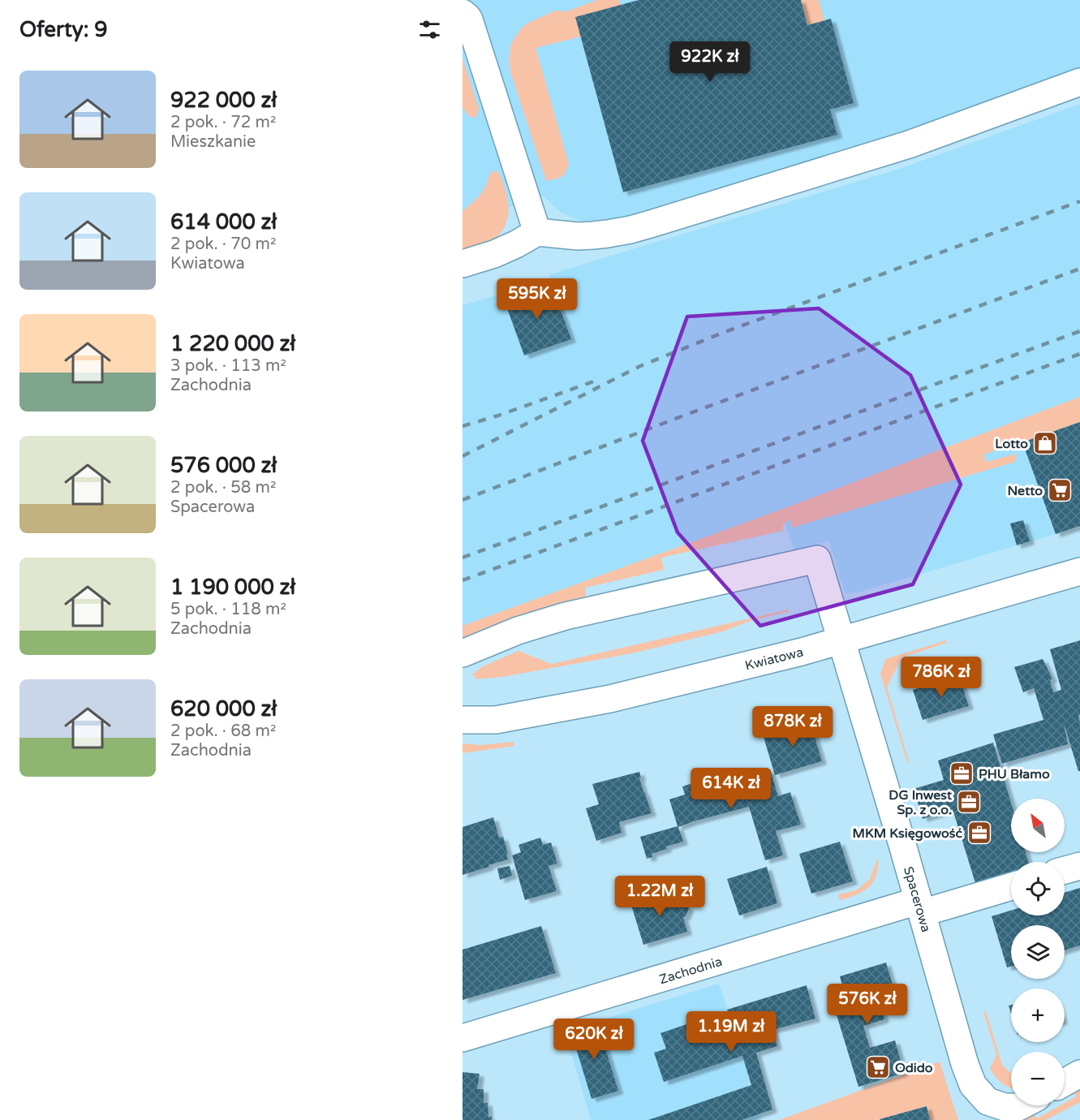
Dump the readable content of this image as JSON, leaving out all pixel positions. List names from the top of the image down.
{
  "streets": {
    "street": ["Kwiatowa", "Spacerowa", "Zachodnia"]
  },
  "crossings": [
    ["Kwiatowa", "Spacerowa"],
    ["Spacerowa", "Zachodnia"]
  ],
  "places": {
    "shop": ["Lotto"],
    "supermarket": ["Netto", "Odido"],
    "office": ["PHU Błamo", "DG Inwest Sp. z o.o.", "MKM Księgowość"]
  },
  "north": "top left",
  "page": {
    "heading": "Oferty: 9",
    "price": [
      "922K zł",
      "595K zł",
      "786K zł",
      "878K zł",
      "614K zł",
      "1.22M zł",
      "576K zł",
      "1.19M zł",
      "620K zł"
    ],
    "list": [
      {
        "name": "922 000 zł",
        "note": "2 pok. · 72 m² · Mieszkanie"
      },
      {
        "name": "614 000 zł",
        "note": "2 pok. · 70 m² · Kwiatowa"
      },
      {
        "name": "1 220 000 zł",
        "note": "3 pok. · 113 m² · Zachodnia"
      },
      {
        "name": "576 000 zł",
        "note": "2 pok. · 58 m² · Spacerowa"
      },
      {
        "name": "1 190 000 zł",
        "note": "5 pok. · 118 m² · Zachodnia"
      },
      {
        "name": "620 000 zł",
        "note": "2 pok. · 68 m² · Zachodnia"
      }
    ],
    "map_buttons": ["+", "−"]
  }
}
